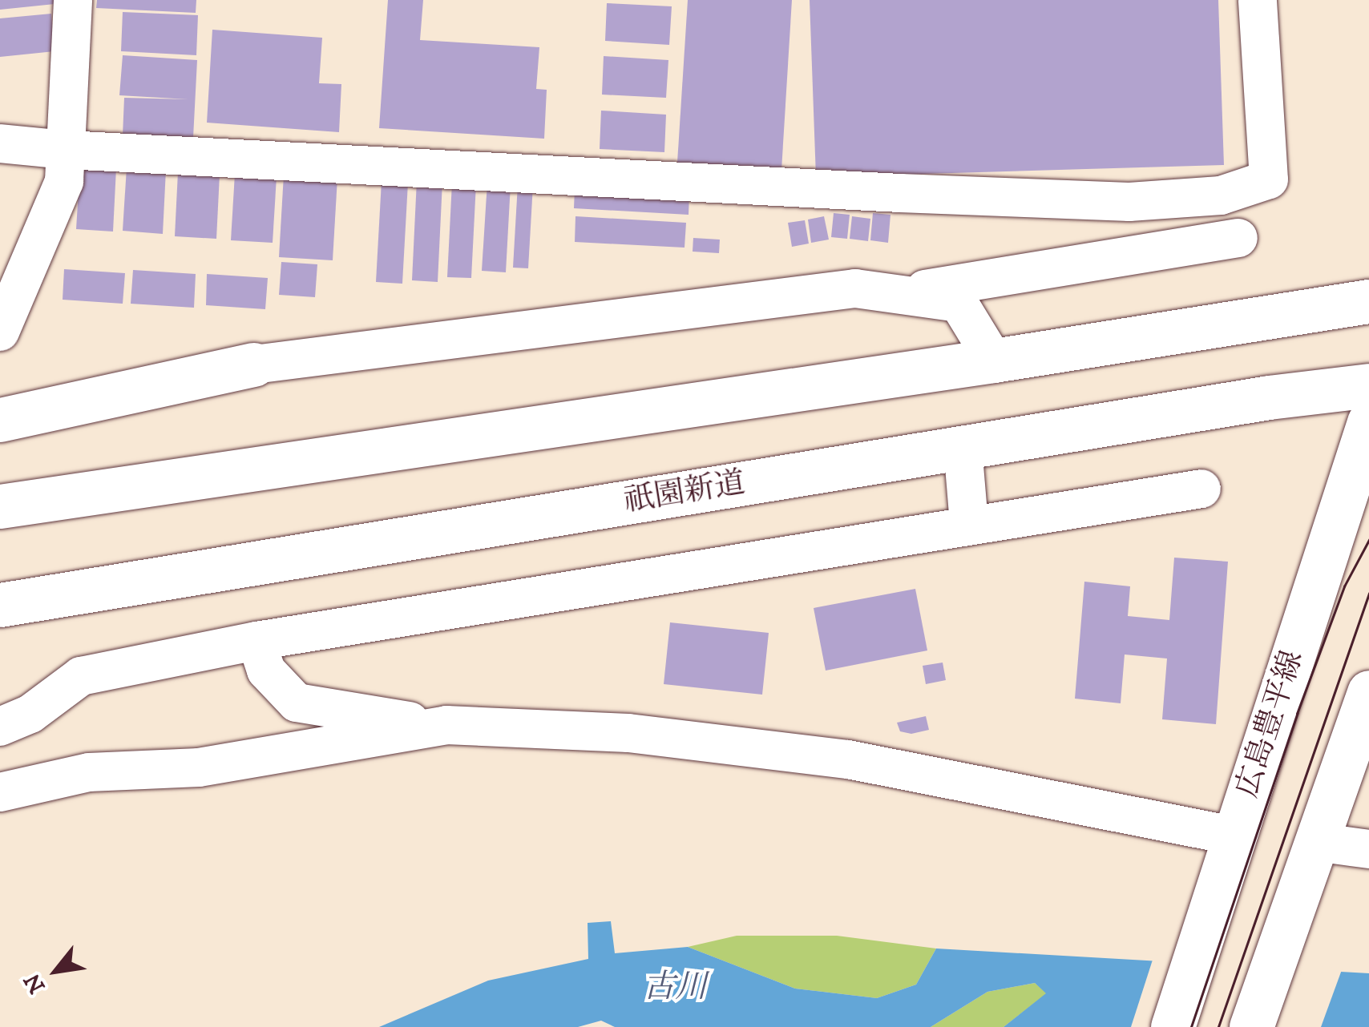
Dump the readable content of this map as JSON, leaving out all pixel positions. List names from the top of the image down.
{
  "streets": {
    "main road": ["祇園新道", "広島豊平線"]
  },
  "water": ["古川"],
  "north": "bottom left"
}
